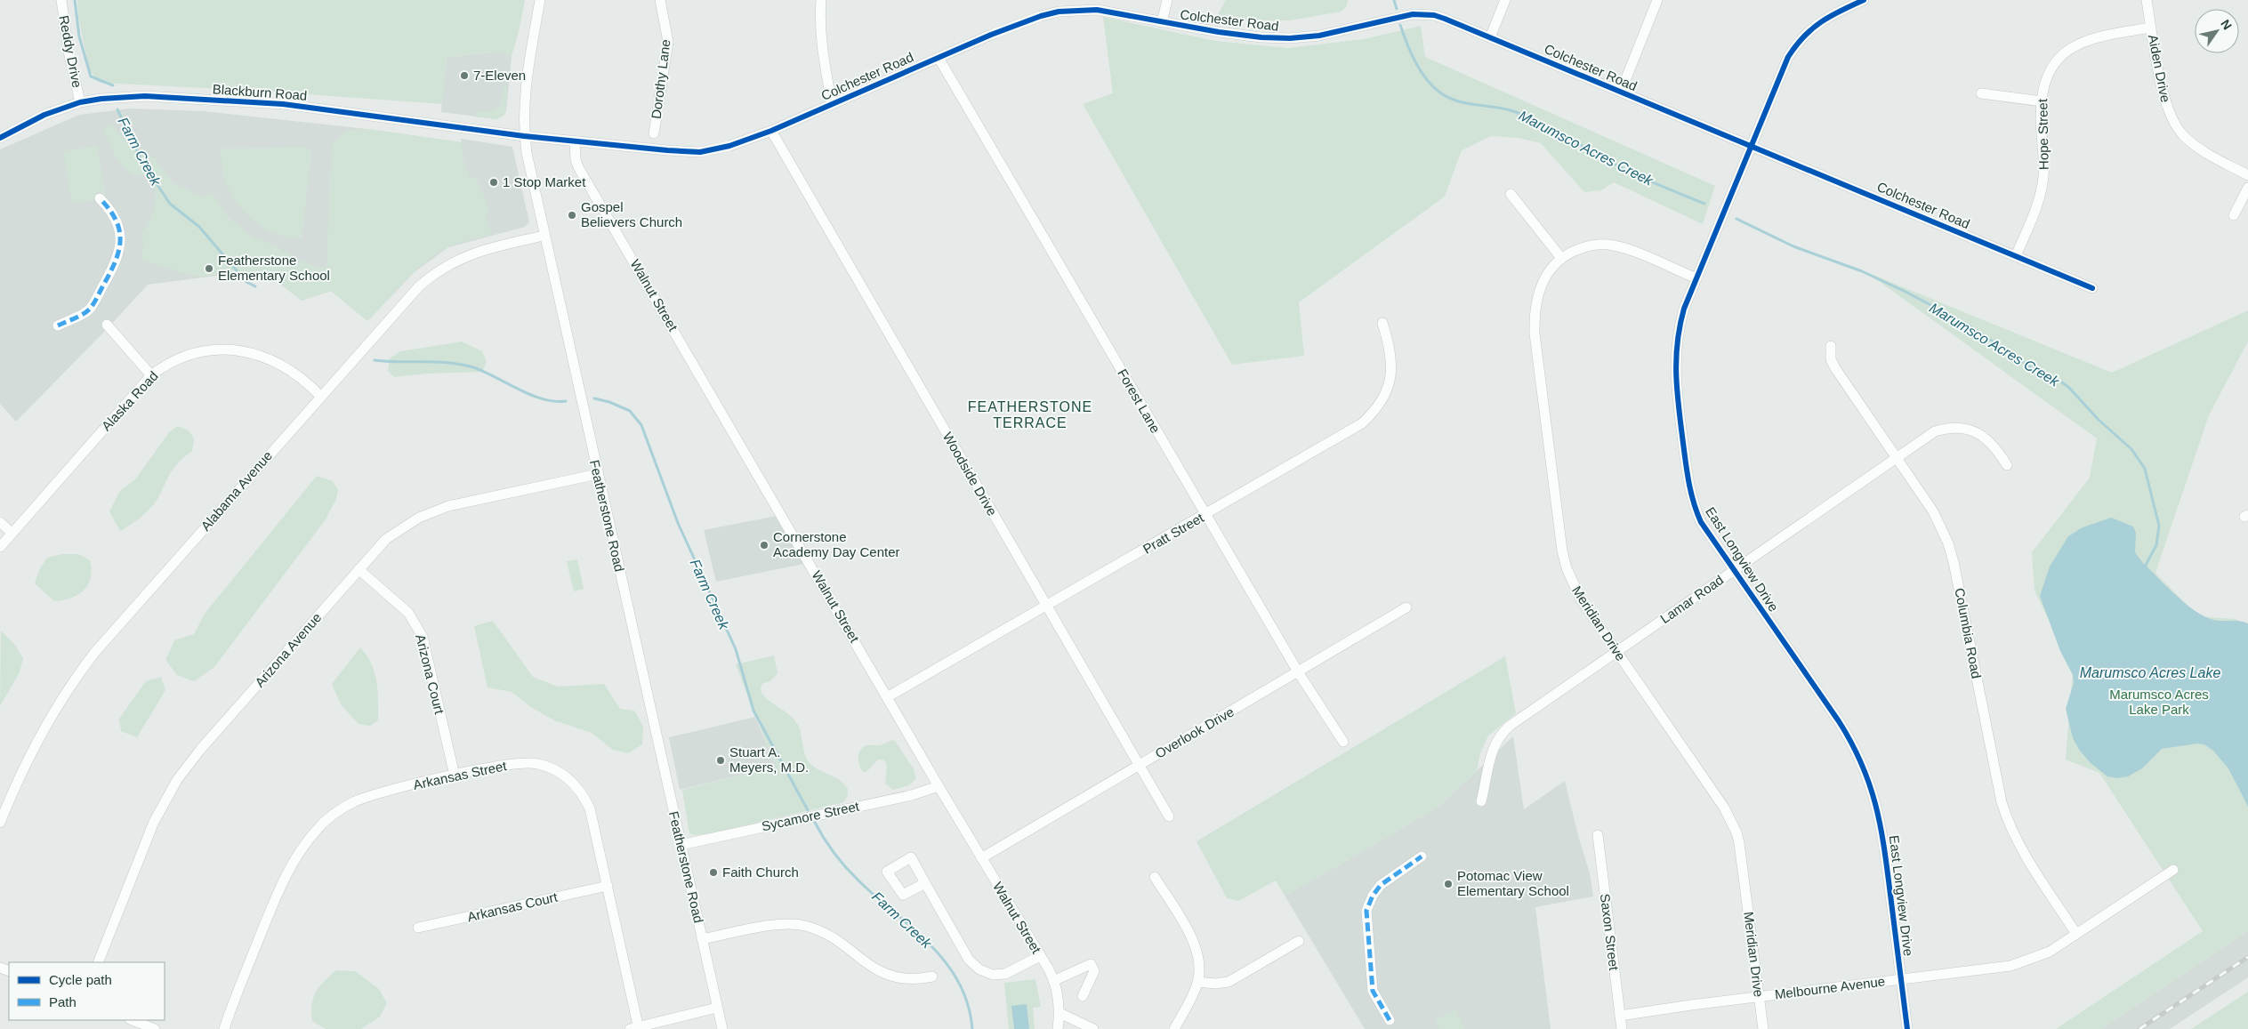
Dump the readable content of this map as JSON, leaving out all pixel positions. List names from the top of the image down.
{
  "streets": {
    "street": [
      "Colchester Road",
      "Reddy Drive",
      "Aiden Drive",
      "Dorothy Lane",
      "Blackburn Road",
      "Hope Street",
      "Walnut Street",
      "Alaska Road",
      "Forest Lane",
      "Woodside Drive",
      "Alabama Avenue",
      "Featherstone Road",
      "Pratt Street",
      "East Longview Drive",
      "Lamar Road",
      "Meridian Drive",
      "Columbia Road",
      "Arizona Avenue",
      "Arizona Court",
      "Overlook Drive",
      "Arkansas Street",
      "Sycamore Street",
      "Arkansas Court",
      "Saxon Street",
      "Melbourne Avenue"
    ]
  },
  "crossings": [
    ["Colchester Road", "Blackburn Road"],
    ["Colchester Road", "Hope Street"],
    ["Colchester Road", "Walnut Street"],
    ["Colchester Road", "Forest Lane"],
    ["Colchester Road", "Woodside Drive"],
    ["Colchester Road", "Featherstone Road"],
    ["Colchester Road", "East Longview Drive"],
    ["Reddy Drive", "Blackburn Road"],
    ["Aiden Drive", "Hope Street"],
    ["Blackburn Road", "Featherstone Road"],
    ["Walnut Street", "Pratt Street"],
    ["Walnut Street", "Overlook Drive"],
    ["Walnut Street", "Sycamore Street"],
    ["Alaska Road", "Alabama Avenue"],
    ["Forest Lane", "Pratt Street"],
    ["Forest Lane", "Overlook Drive"],
    ["Woodside Drive", "Pratt Street"],
    ["Woodside Drive", "Overlook Drive"],
    ["Alabama Avenue", "Featherstone Road"],
    ["Featherstone Road", "Arizona Avenue"],
    ["Featherstone Road", "Sycamore Street"],
    ["East Longview Drive", "Lamar Road"],
    ["East Longview Drive", "Meridian Drive"],
    ["East Longview Drive", "Melbourne Avenue"],
    ["Lamar Road", "Meridian Drive"],
    ["Lamar Road", "Columbia Road"],
    ["Meridian Drive", "Melbourne Avenue"],
    ["Columbia Road", "Melbourne Avenue"],
    ["Arizona Avenue", "Arizona Court"],
    ["Arizona Court", "Arkansas Street"],
    ["Arkansas Street", "Arkansas Court"],
    ["Saxon Street", "Melbourne Avenue"]
  ],
  "districts": ["FEATHERSTONE TERRACE"],
  "water": ["Marumsco Acres Creek", "Farm Creek", "Marumsco Acres Lake"],
  "parks": ["Marumsco Acres Lake Park"],
  "places": [
    "7-Eleven",
    "1 Stop Market",
    "Gospel Believers Church",
    "Featherstone Elementary School",
    "Cornerstone Academy Day Center",
    "Stuart A. Meyers, M.D.",
    "Faith Church",
    "Potomac View Elementary School"
  ],
  "legend": ["Cycle path", "Path"],
  "north": "top right"
}
